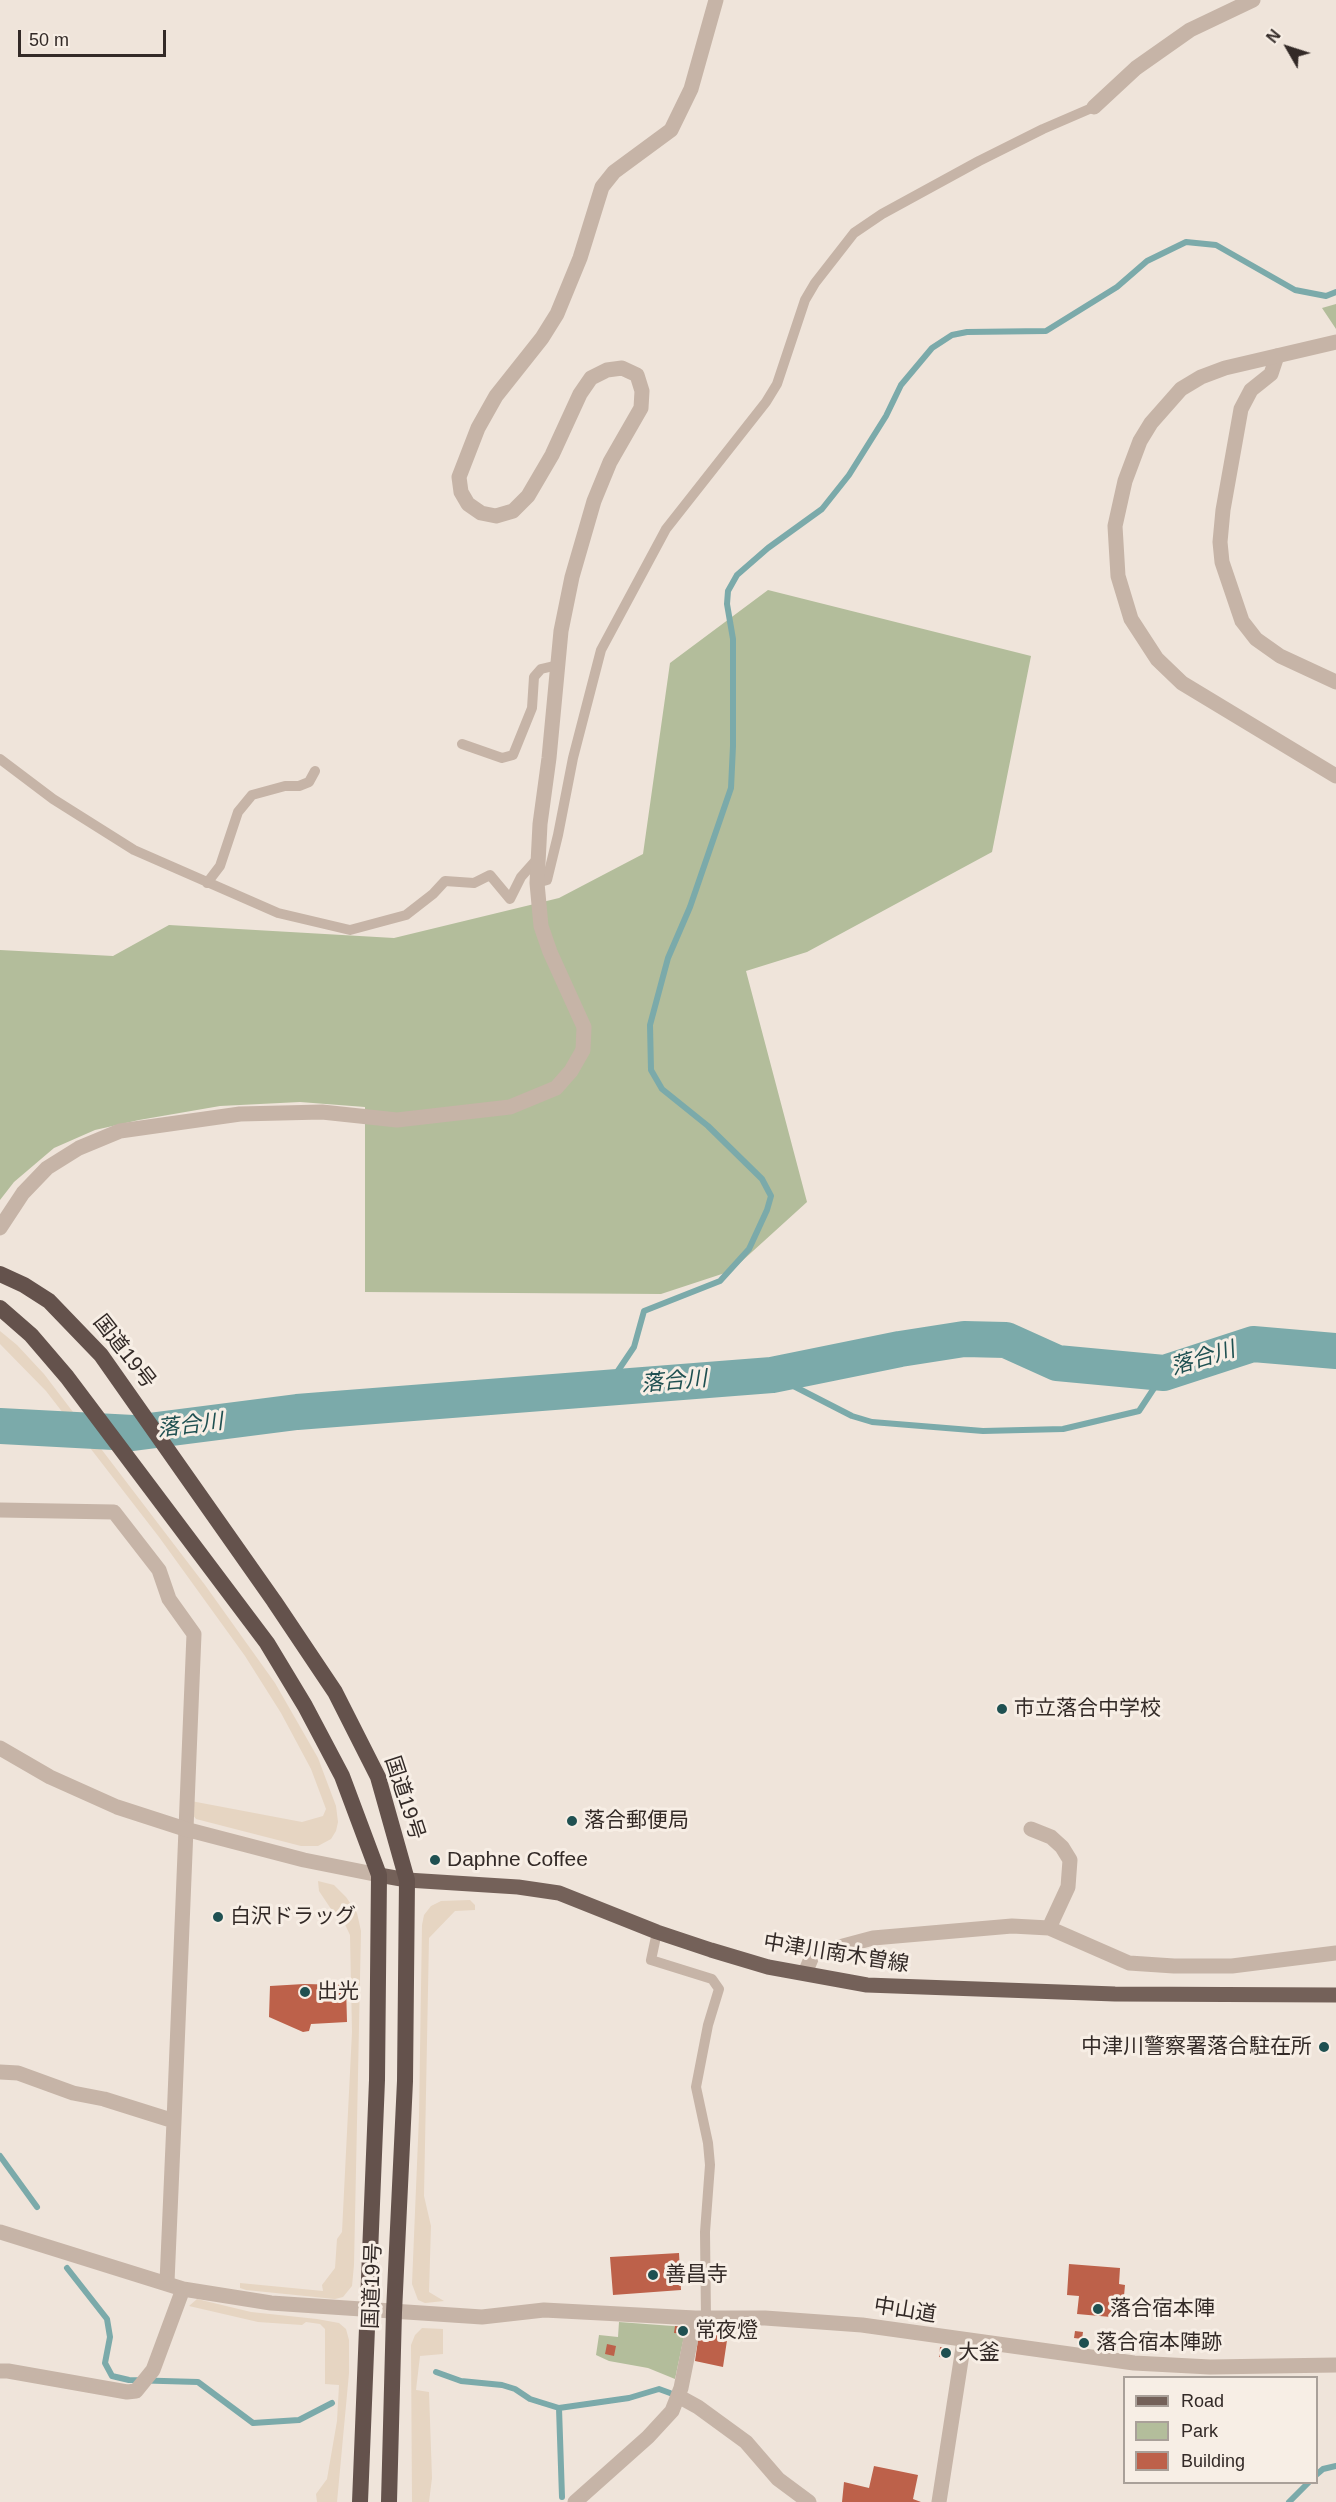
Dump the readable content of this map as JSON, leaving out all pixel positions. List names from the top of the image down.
{
  "streets": {
    "highway": ["国道19号"],
    "main road": ["中津川南木曽線"],
    "street": ["中山道"]
  },
  "crossings": [
    ["国道19号", "中津川南木曽線"],
    ["国道19号", "中山道"]
  ],
  "water": ["落合川"],
  "places": [
    "市立落合中学校",
    "落合郵便局",
    "Daphne Coffee",
    "白沢ドラッグ",
    "出光",
    "中津川警察署落合駐在所",
    "善昌寺",
    "落合宿本陣",
    "常夜燈",
    "落合宿本陣跡",
    "大釜"
  ],
  "legend": ["Road", "Park", "Building"],
  "scale_bar": "50 m",
  "north": "top left"
}
